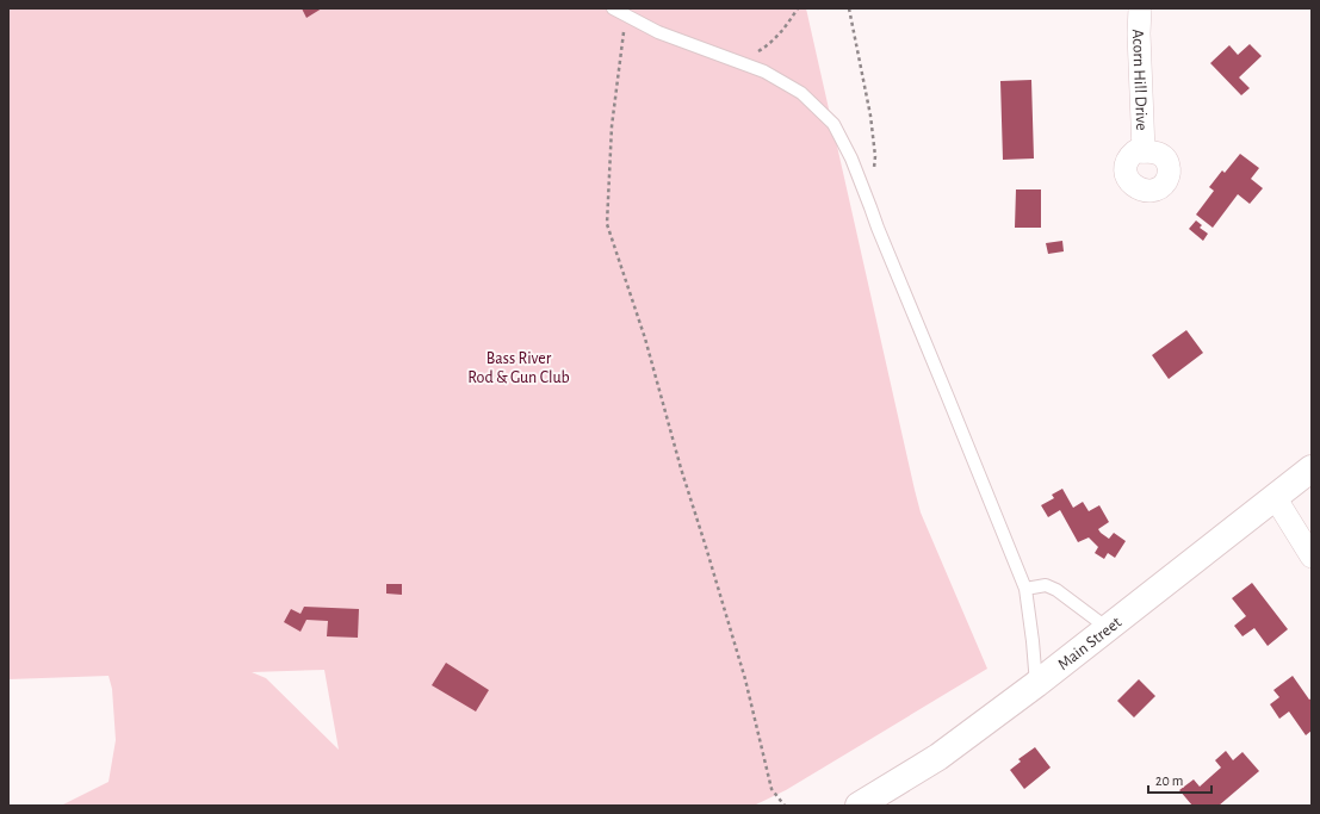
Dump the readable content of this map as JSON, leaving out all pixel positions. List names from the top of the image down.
{
  "streets": {
    "main road": ["Main Street"],
    "street": ["Acorn Hill Drive"]
  },
  "parks": ["Bass River Rod & Gun Club"],
  "scale_bar": "20 m"
}
